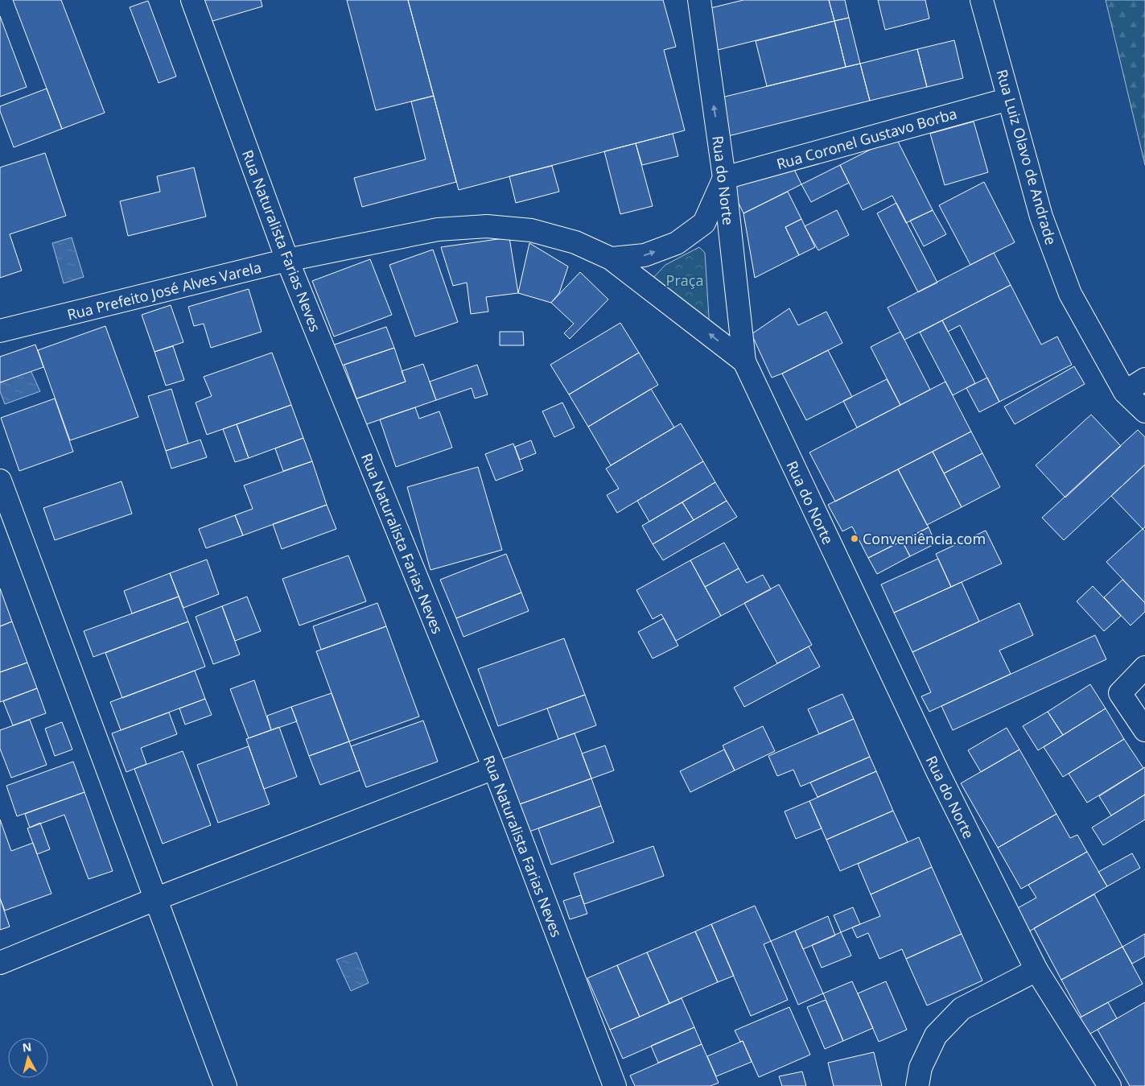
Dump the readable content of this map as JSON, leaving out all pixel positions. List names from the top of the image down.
{
  "streets": {
    "street": [
      "Rua Coronel Gustavo Borba",
      "Rua Luiz Olavo de Andrade",
      "Rua do Norte",
      "Rua Naturalista Farias Neves",
      "Rua Prefeito José Alves Varela"
    ]
  },
  "crossings": [
    ["Rua Coronel Gustavo Borba", "Rua Luiz Olavo de Andrade"],
    ["Rua Coronel Gustavo Borba", "Rua do Norte"],
    ["Rua Coronel Gustavo Borba", "Rua Prefeito José Alves Varela"],
    ["Rua do Norte", "Rua Prefeito José Alves Varela"],
    ["Rua Naturalista Farias Neves", "Rua Prefeito José Alves Varela"]
  ],
  "parks": ["Praça"],
  "places": ["Conveniência.com"],
  "north": "top"
}
